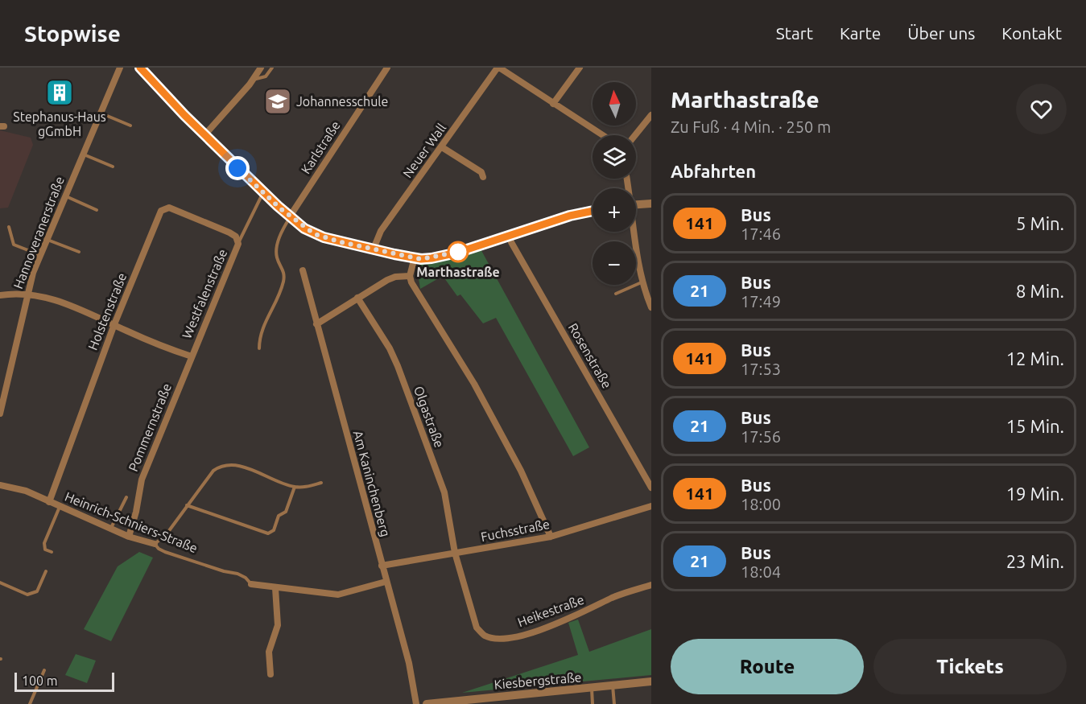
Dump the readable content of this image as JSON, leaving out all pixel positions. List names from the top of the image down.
{
  "streets": {
    "street": [
      "Karlstraße",
      "Neuer Wall",
      "Hannoveranerstraße",
      "Westfalenstraße",
      "Holstenstraße",
      "Rosenstraße",
      "Olgastraße",
      "Pommernstraße",
      "Am Kaninchenberg",
      "Heinrich-Schniers-Straße",
      "Fuchsstraße",
      "Heikestraße",
      "Kiesbergstraße"
    ]
  },
  "crossings": [
    ["Westfalenstraße", "Holstenstraße"],
    ["Westfalenstraße", "Pommernstraße"],
    ["Holstenstraße", "Heinrich-Schniers-Straße"],
    ["Olgastraße", "Fuchsstraße"],
    ["Olgastraße", "Heikestraße"],
    ["Pommernstraße", "Heinrich-Schniers-Straße"],
    ["Am Kaninchenberg", "Fuchsstraße"],
    ["Fuchsstraße", "Heikestraße"]
  ],
  "places": {
    "building": ["Stephanus-Haus gGmbH"],
    "school or university": ["Johannesschule"],
    "other": ["Marthastraße"]
  },
  "lines": ["bus line 141"],
  "scale_bar": "100 m",
  "north": "top",
  "page": {
    "header": "Stopwise",
    "nav": [
      "Start",
      "Karte",
      "Über uns",
      "Kontakt"
    ],
    "heading": [
      ["Marthastraße", "Zu Fuß · 4 Min. · 250 m"],
      "Abfahrten"
    ],
    "map_buttons": ["+", "−"],
    "list": [
      {
        "mark": "141",
        "name": "Bus",
        "note": "17:46",
        "value": "5 Min."
      },
      {
        "mark": "21",
        "name": "Bus",
        "note": "17:49",
        "value": "8 Min."
      },
      {
        "mark": "141",
        "name": "Bus",
        "note": "17:53",
        "value": "12 Min."
      },
      {
        "mark": "21",
        "name": "Bus",
        "note": "17:56",
        "value": "15 Min."
      },
      {
        "mark": "141",
        "name": "Bus",
        "note": "18:00",
        "value": "19 Min."
      },
      {
        "mark": "21",
        "name": "Bus",
        "note": "18:04",
        "value": "23 Min."
      }
    ],
    "buttons": ["Route", "Tickets"],
    "scale": "100 m"
  }
}
